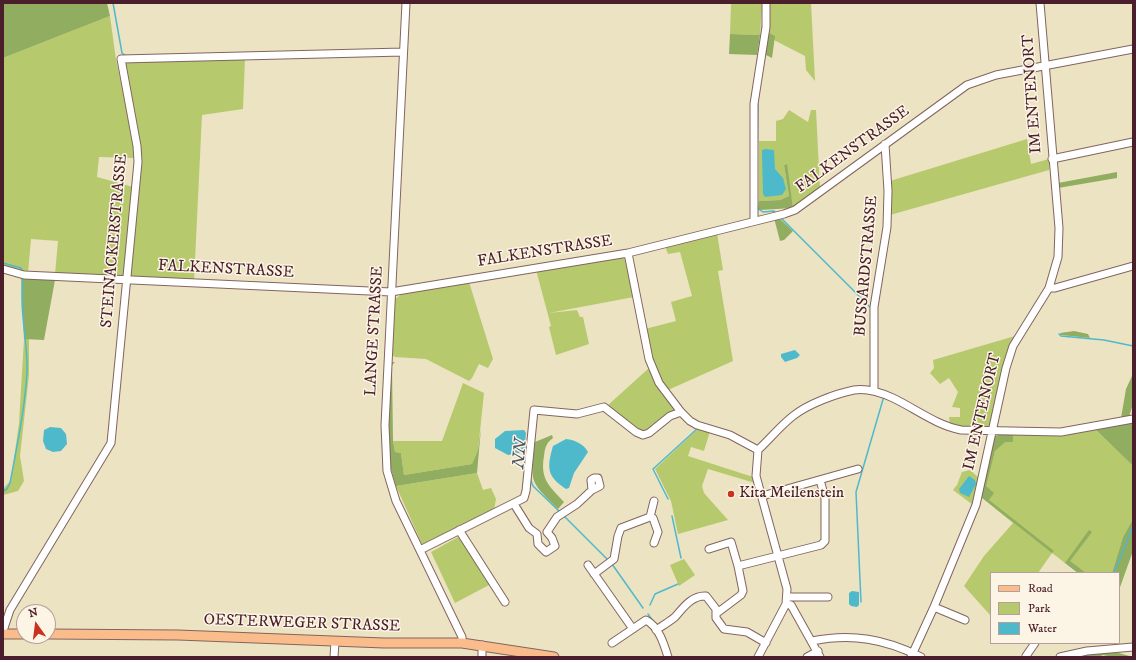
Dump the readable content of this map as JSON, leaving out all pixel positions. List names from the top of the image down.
{
  "streets": {
    "main road": ["OESTERWEGER STRASSE"],
    "street": [
      "IM ENTENORT",
      "FALKENSTRASSE",
      "STEINACKERSTRASSE",
      "BUSSARDSTRASSE",
      "LANGE STRASSE"
    ]
  },
  "crossings": [
    ["IM ENTENORT", "FALKENSTRASSE"],
    ["FALKENSTRASSE", "STEINACKERSTRASSE"],
    ["FALKENSTRASSE", "BUSSARDSTRASSE"],
    ["FALKENSTRASSE", "LANGE STRASSE"],
    ["STEINACKERSTRASSE", "LANGE STRASSE"],
    ["LANGE STRASSE", "OESTERWEGER STRASSE"]
  ],
  "water": ["NN"],
  "places": ["Kita Meilenstein"],
  "legend": ["Road", "Park", "Water"],
  "north": "top"
}
